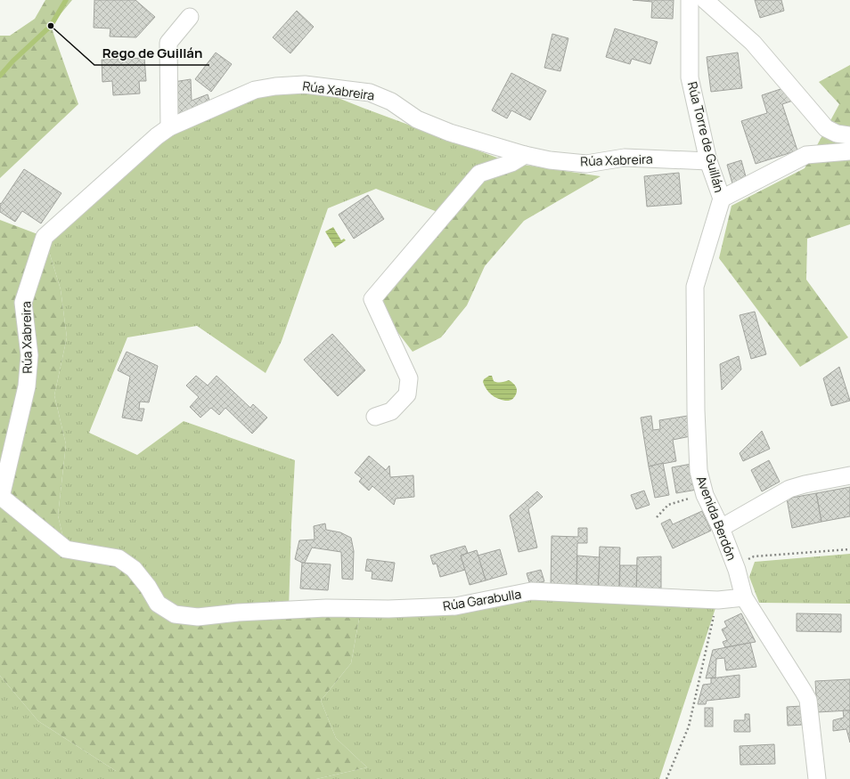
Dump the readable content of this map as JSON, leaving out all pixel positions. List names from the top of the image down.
{
  "streets": {
    "street": [
      "Rúa Xabreira",
      "Rúa Torre de Guillán",
      "Avenida Berdón",
      "Rúa Garabulla"
    ]
  },
  "crossings": [
    ["Rúa Xabreira", "Rúa Torre de Guillán"],
    ["Rúa Xabreira", "Rúa Garabulla"],
    ["Rúa Torre de Guillán", "Avenida Berdón"],
    ["Avenida Berdón", "Rúa Garabulla"]
  ],
  "places": ["Rego de Guillán"]
}
